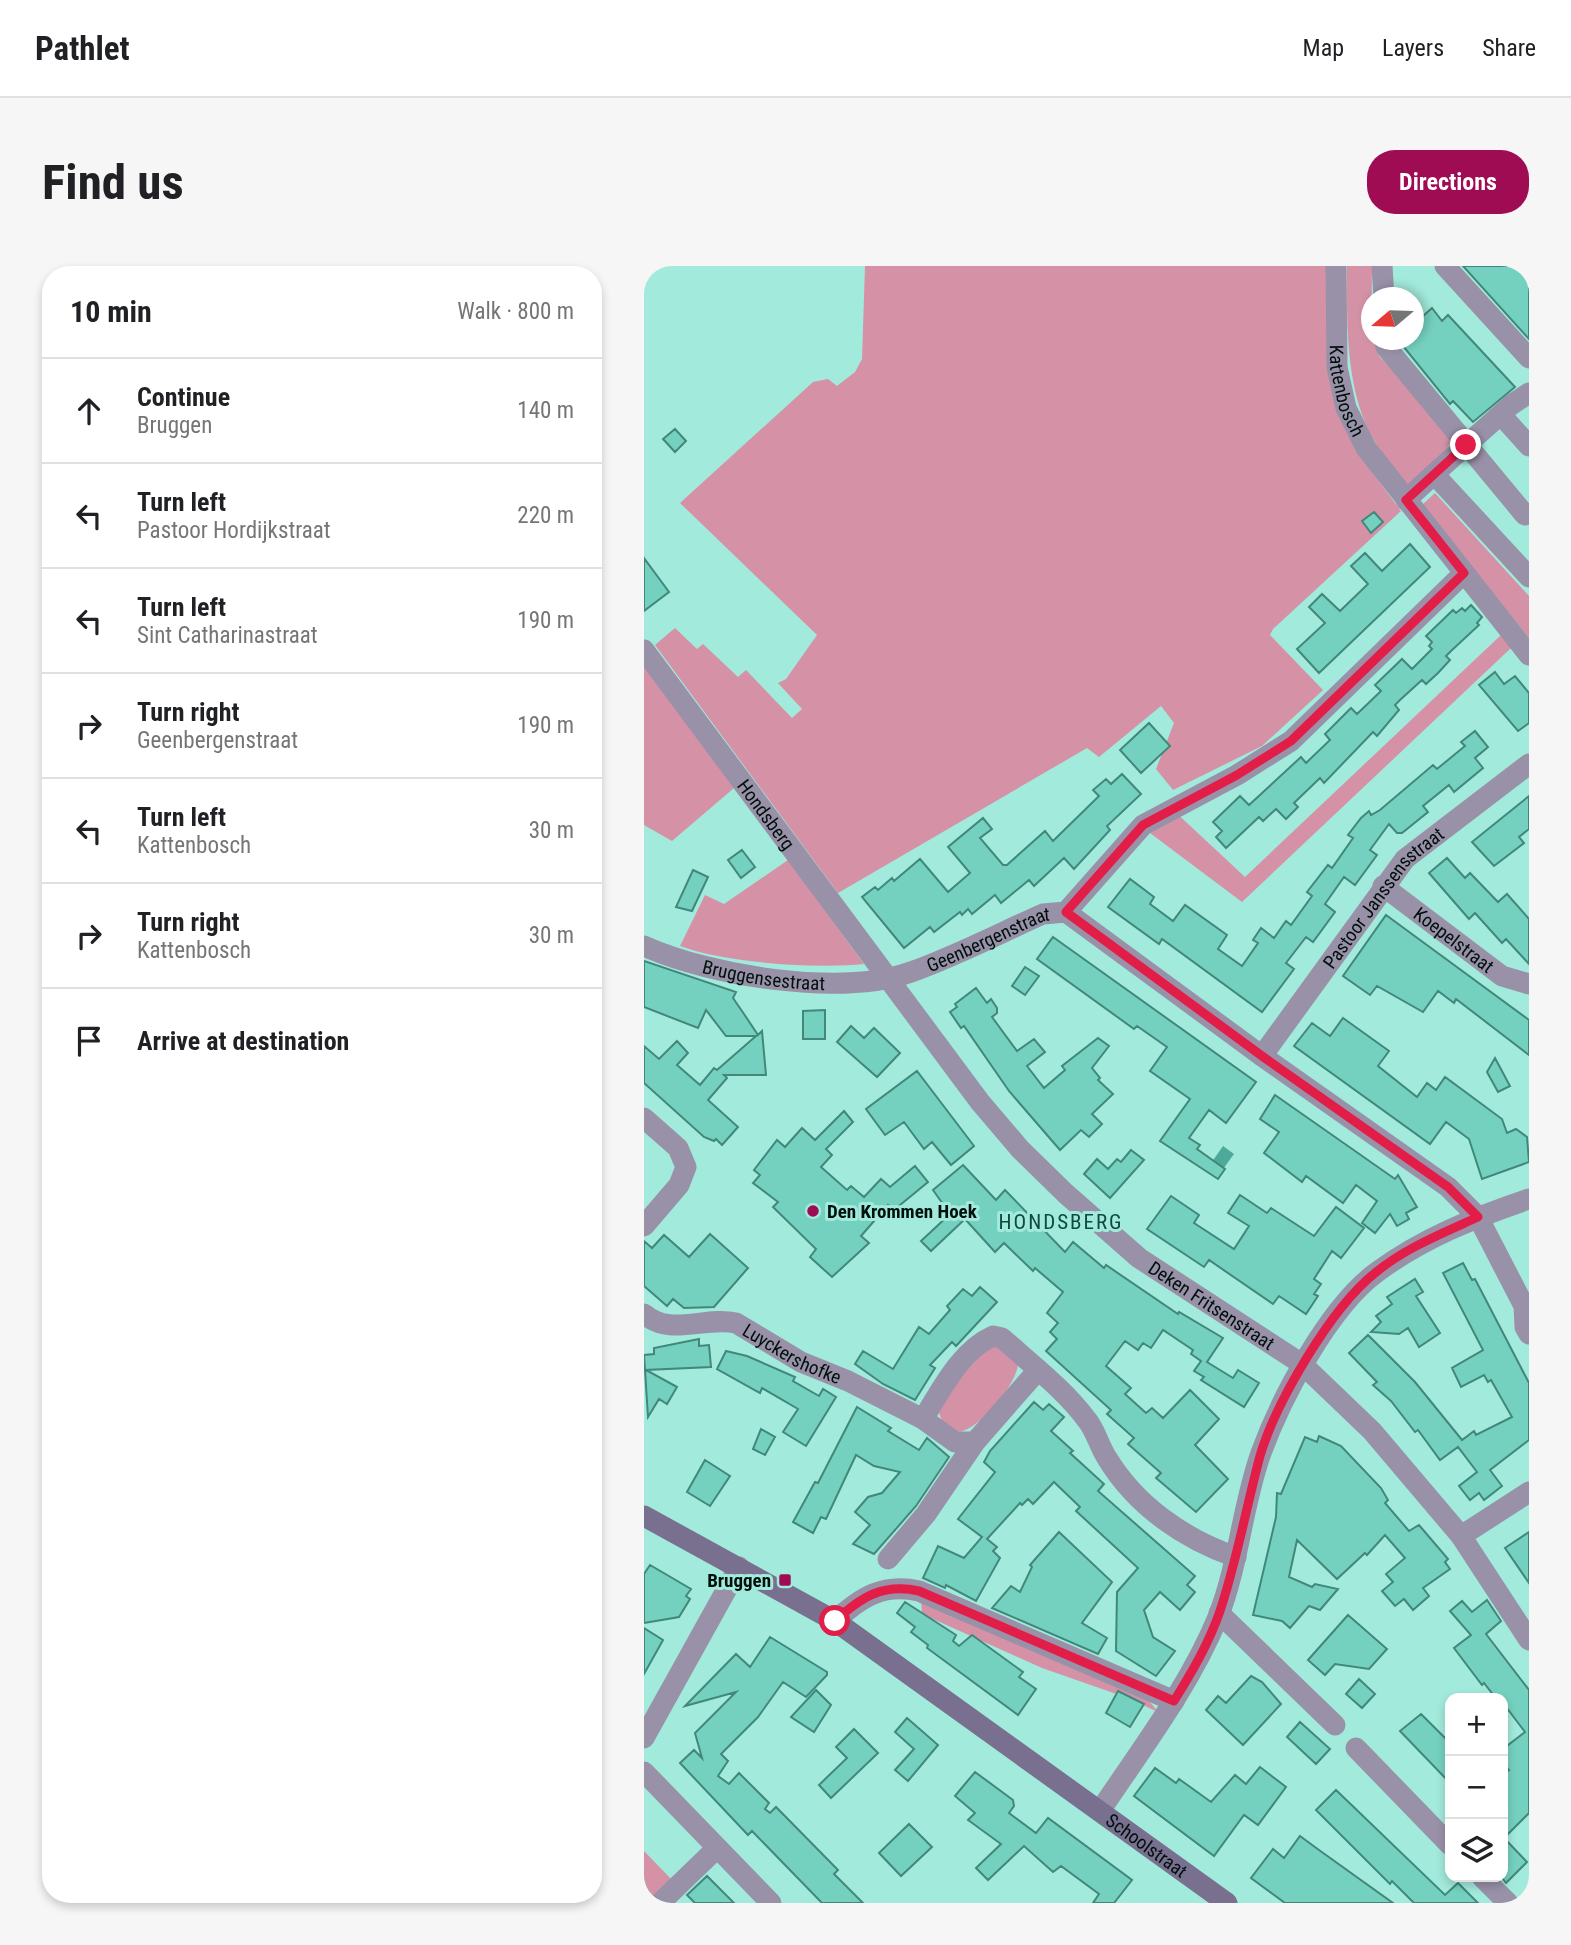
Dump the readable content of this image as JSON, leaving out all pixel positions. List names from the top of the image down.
{
  "streets": {
    "street": [
      "Kattenbosch",
      "Hondsberg",
      "Pastoor Janssensstraat",
      "Geenbergenstraat",
      "Koepelstraat",
      "Bruggensestraat",
      "Deken Fritsenstraat",
      "Luyckershofke",
      "Schoolstraat"
    ]
  },
  "crossings": [
    ["Kattenbosch", "Geenbergenstraat"],
    ["Hondsberg", "Geenbergenstraat"],
    ["Hondsberg", "Bruggensestraat"],
    ["Hondsberg", "Deken Fritsenstraat"],
    ["Pastoor Janssensstraat", "Koepelstraat"],
    ["Geenbergenstraat", "Bruggensestraat"],
    ["Geenbergenstraat", "Deken Fritsenstraat"],
    ["Bruggensestraat", "Deken Fritsenstraat"]
  ],
  "districts": ["HONDSBERG"],
  "places": {
    "other": ["Den Krommen Hoek"],
    "transit": ["Bruggen"]
  },
  "north": "left",
  "page": {
    "header": "Pathlet",
    "nav": ["Map", "Layers", "Share"],
    "buttons": "Directions",
    "title": "Find us",
    "heading": ["10 min", "Walk · 800 m"],
    "list": [
      ["Continue", "Bruggen", "140 m"],
      ["Turn left", "Pastoor Hordijkstraat", "220 m"],
      ["Turn left", "Sint Catharinastraat", "190 m"],
      ["Turn right", "Geenbergenstraat", "190 m"],
      ["Turn left", "Kattenbosch", "30 m"],
      ["Turn right", "Kattenbosch", "30 m"],
      "Arrive at destination"
    ],
    "map_buttons": ["+", "−"]
  }
}
